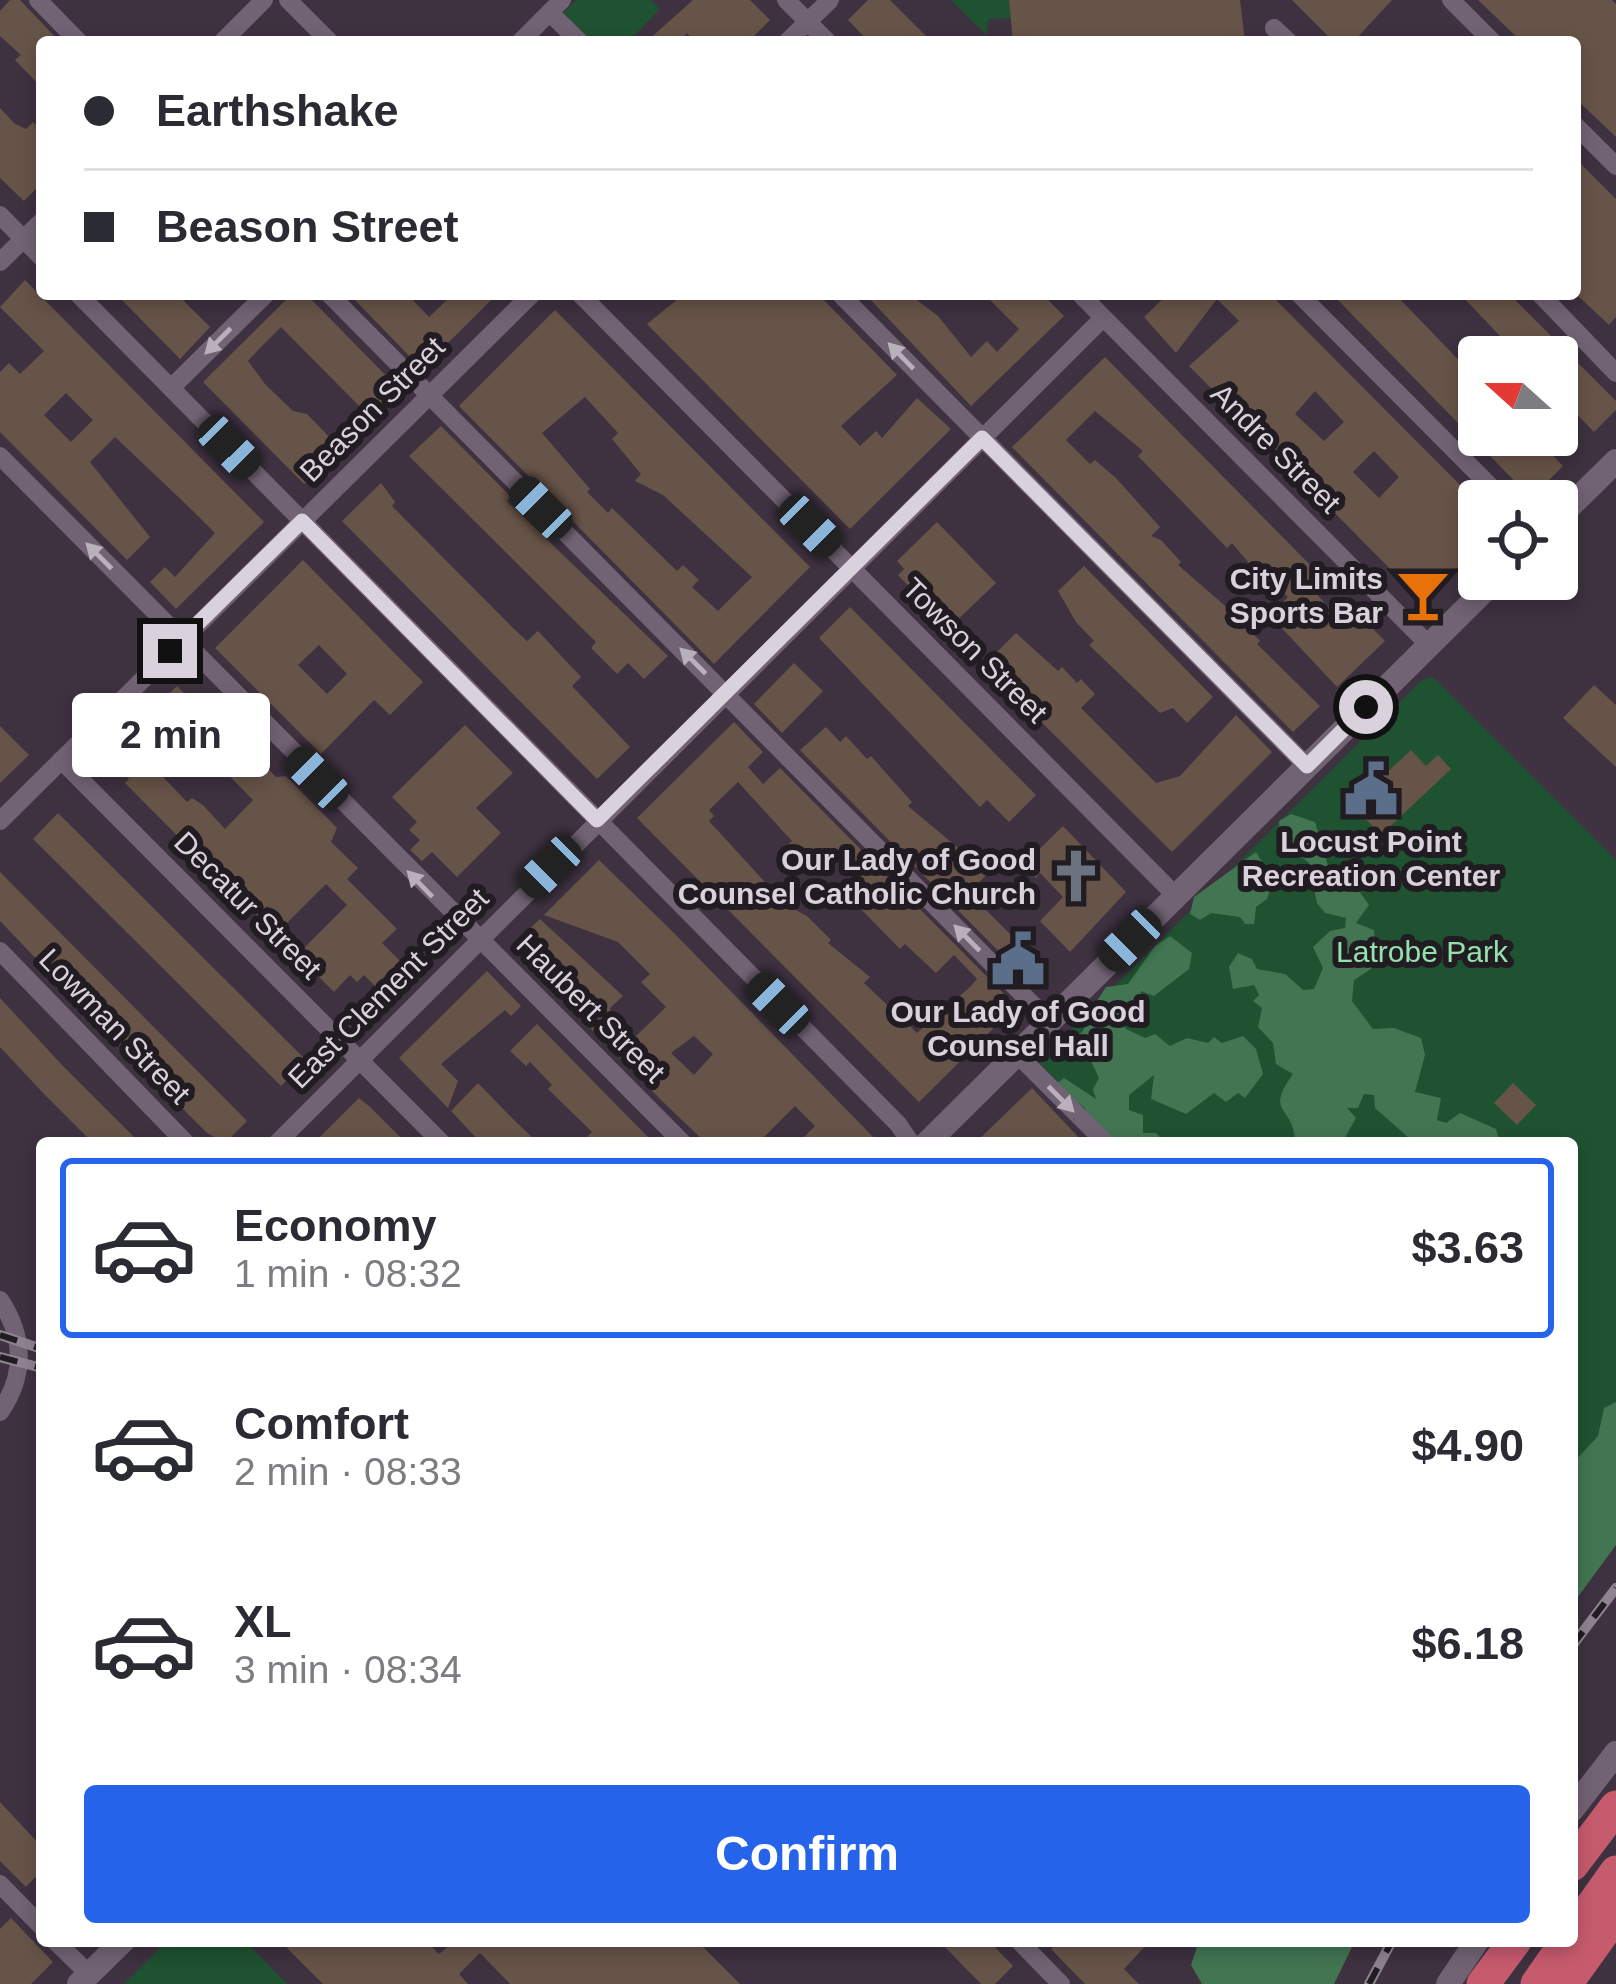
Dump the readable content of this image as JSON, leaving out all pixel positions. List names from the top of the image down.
{
  "streets": {
    "street": [
      "Beason Street",
      "Andre Street",
      "Towson Street",
      "Decatur Street",
      "East Clement Street",
      "Haubert Street",
      "Lowman Street"
    ]
  },
  "crossings": [
    ["Beason Street", "Decatur Street"],
    ["Beason Street", "Haubert Street"],
    ["Andre Street", "East Clement Street"],
    ["Towson Street", "East Clement Street"],
    ["Decatur Street", "East Clement Street"],
    ["East Clement Street", "Haubert Street"]
  ],
  "one_way": ["Haubert Street"],
  "parks": ["Latrobe Park"],
  "places": {
    "bar": ["City Limits Sports Bar"],
    "public building": ["Locust Point Recreation Center", "Our Lady of Good Counsel Hall"],
    "church": ["Our Lady of Good Counsel Catholic Church"]
  },
  "north": "left",
  "page": {
    "banner": ["Earthshake", "Beason Street"],
    "bubble": "2 min",
    "list": [
      {
        "name": "Economy",
        "note": "1 min · 08:32",
        "value": "$3.63"
      },
      {
        "name": "Comfort",
        "note": "2 min · 08:33",
        "value": "$4.90"
      },
      {
        "name": "XL",
        "note": "3 min · 08:34",
        "value": "$6.18"
      }
    ],
    "buttons": "Confirm"
  }
}
